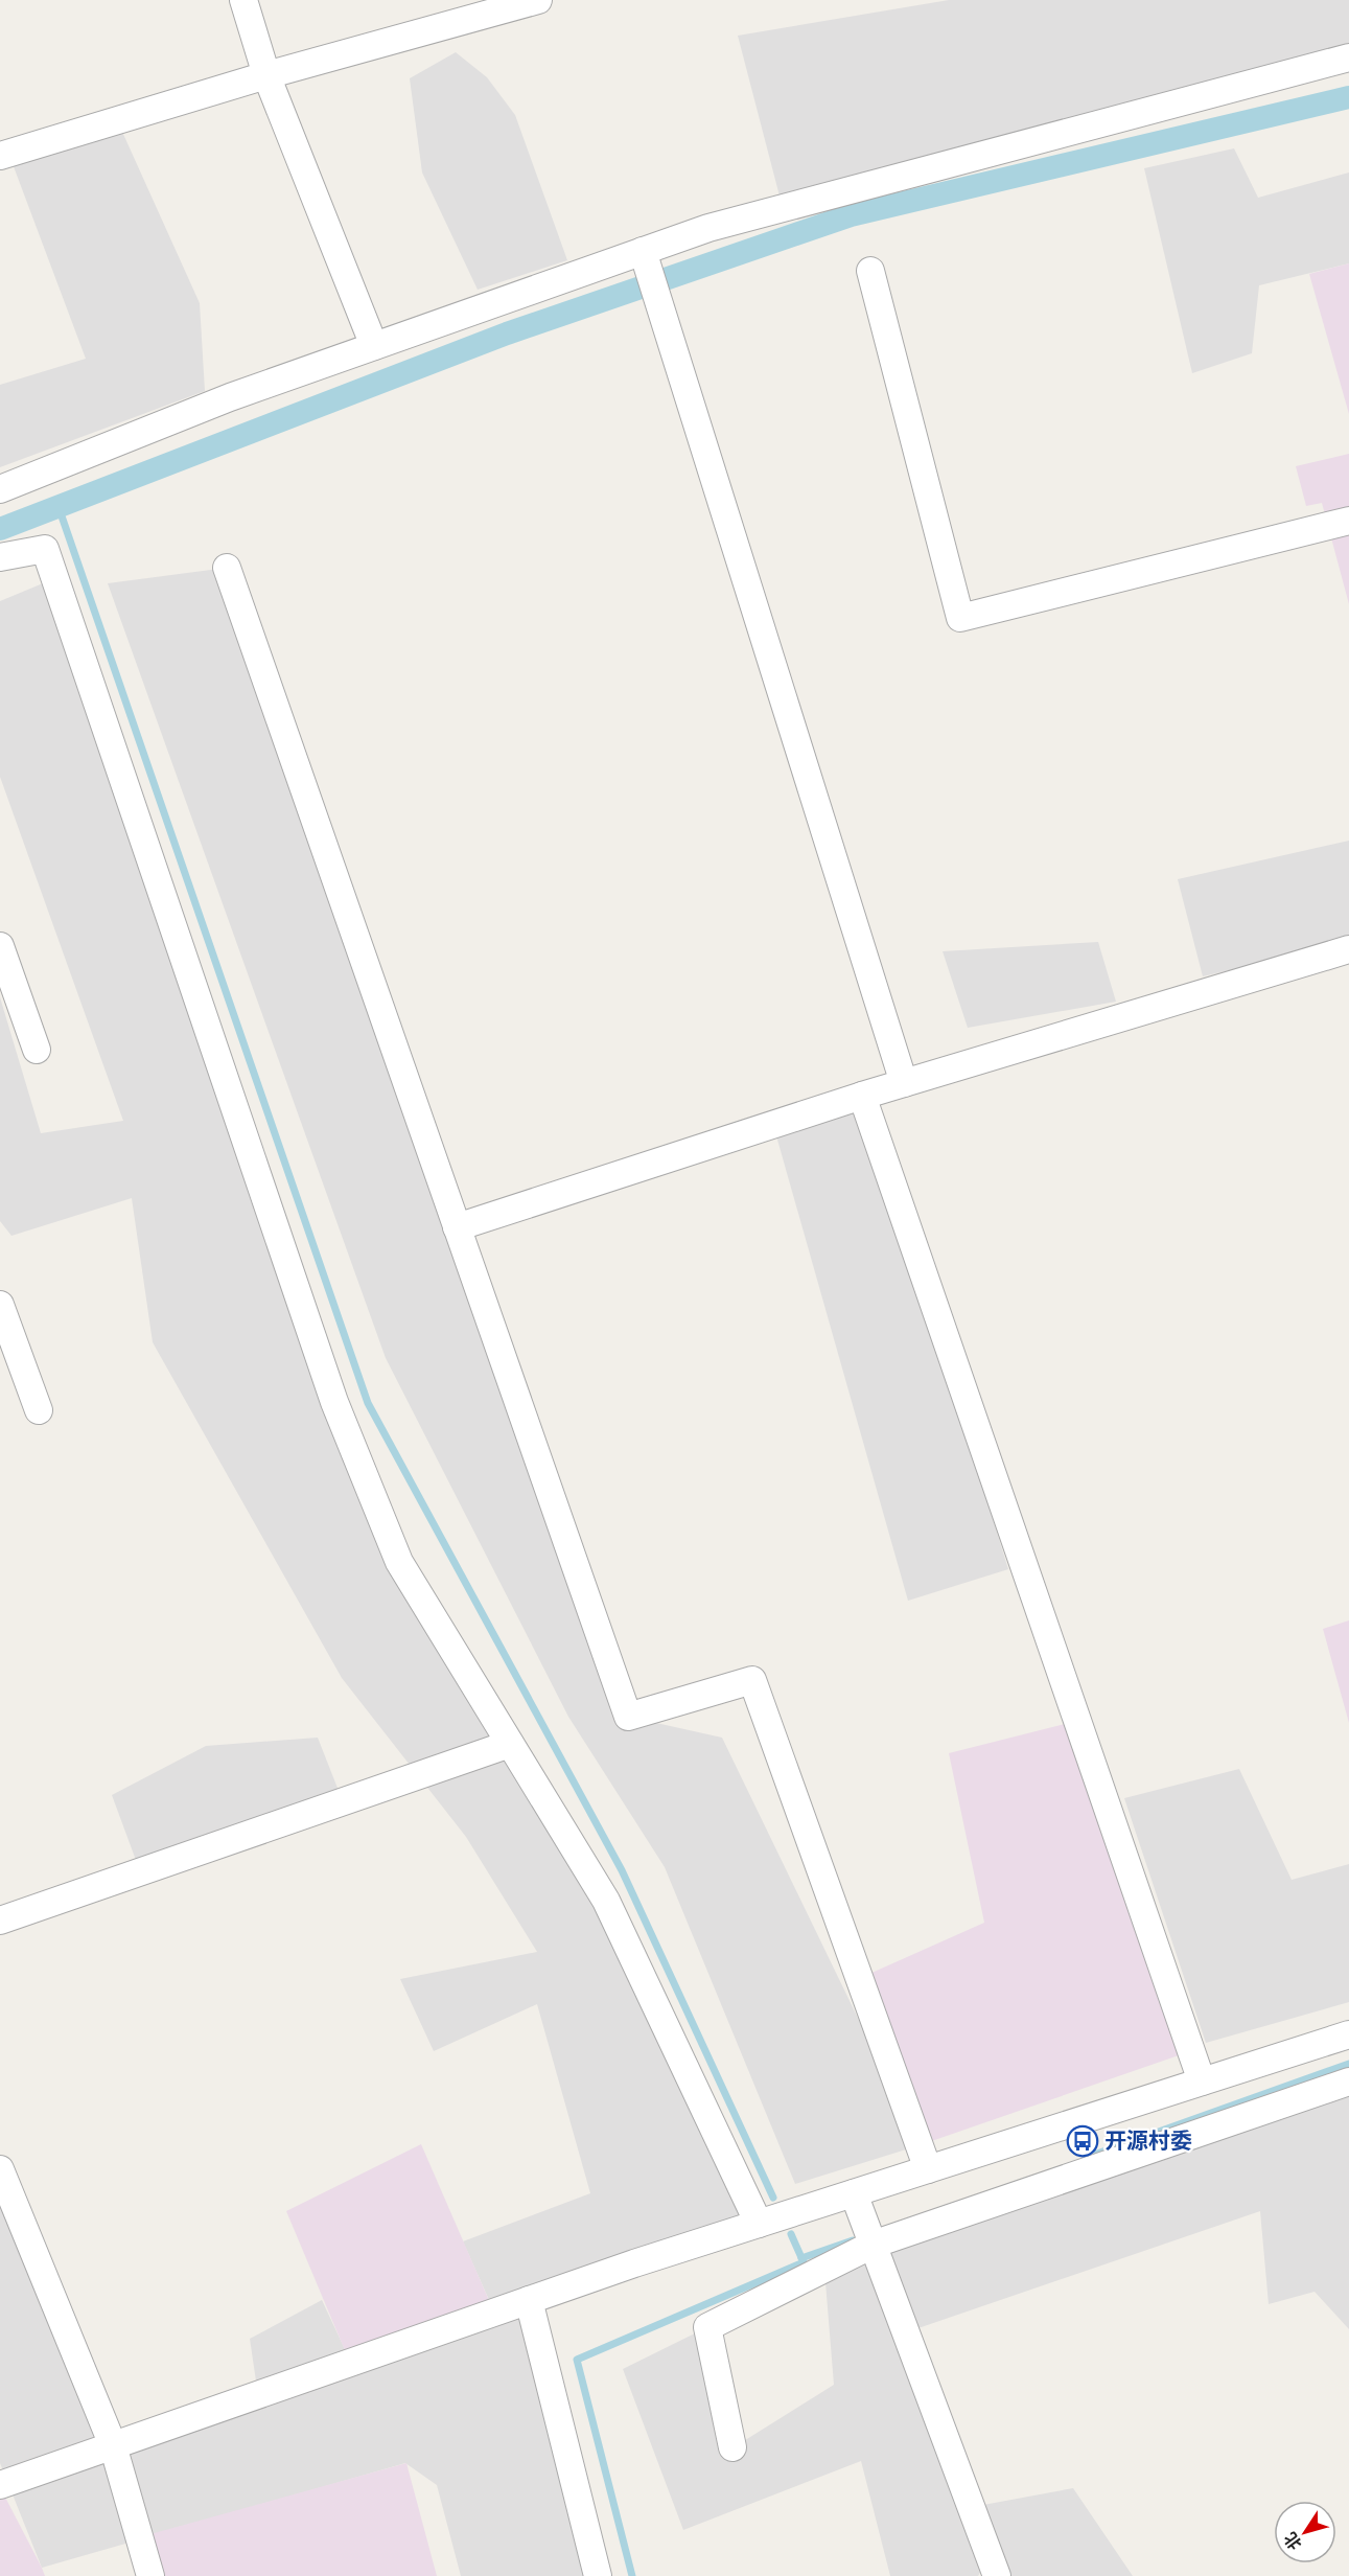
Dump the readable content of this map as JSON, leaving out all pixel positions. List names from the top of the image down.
{
  "places": {
    "bus stop": ["开源村委"]
  },
  "north": "bottom left"
}
